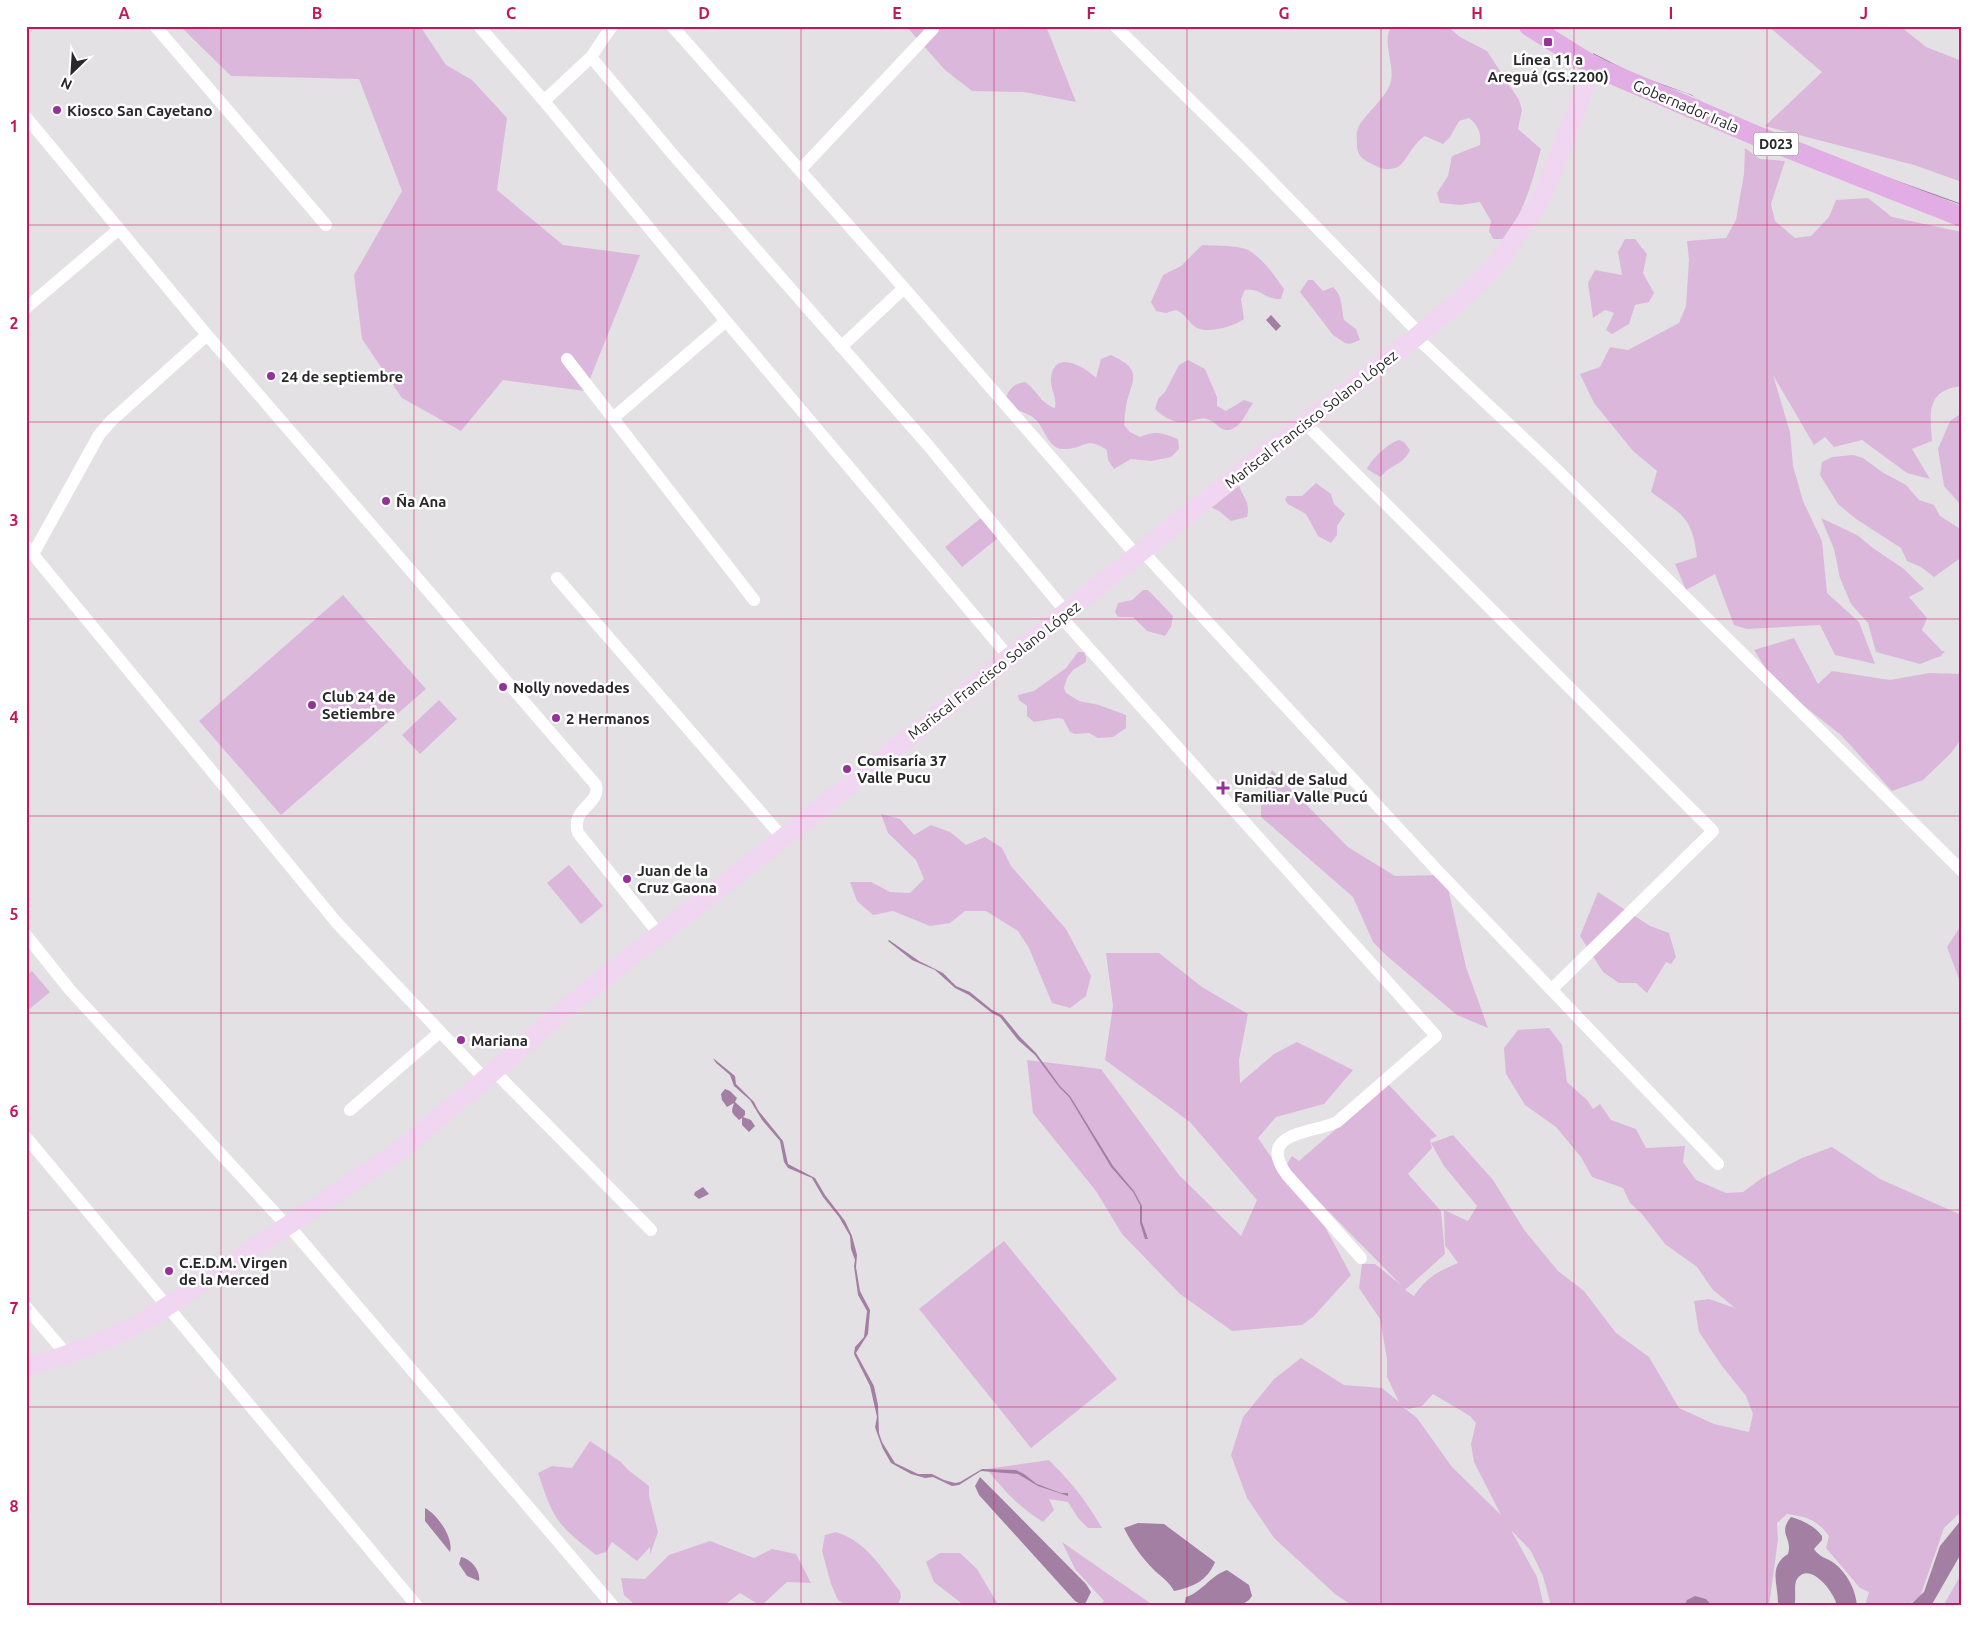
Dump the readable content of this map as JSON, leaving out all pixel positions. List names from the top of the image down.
{
  "streets": {
    "main road": ["Gobernador Irala", "D023", "Mariscal Francisco Solano López"]
  },
  "crossings": [
    ["Gobernador Irala", "Mariscal Francisco Solano López"]
  ],
  "places": {
    "transit": ["Línea 11 a Areguá (GS.2200)"],
    "other": [
      "Kiosco San Cayetano",
      "24 de septiembre",
      "Ña Ana",
      "Nolly novedades",
      "Club 24 de Setiembre",
      "2 Hermanos",
      "Comisaría 37 Valle Pucu",
      "Juan de la Cruz Gaona",
      "Mariana",
      "C.E.D.M. Virgen de la Merced"
    ],
    "health": ["Unidad de Salud Familiar Valle Pucú"]
  },
  "north": "bottom left",
  "grid": {
    "columns": [
      "A",
      "B",
      "C",
      "D",
      "E",
      "F",
      "G",
      "H",
      "I",
      "J"
    ],
    "rows": [
      "1",
      "2",
      "3",
      "4",
      "5",
      "6",
      "7",
      "8"
    ]
  }
}
